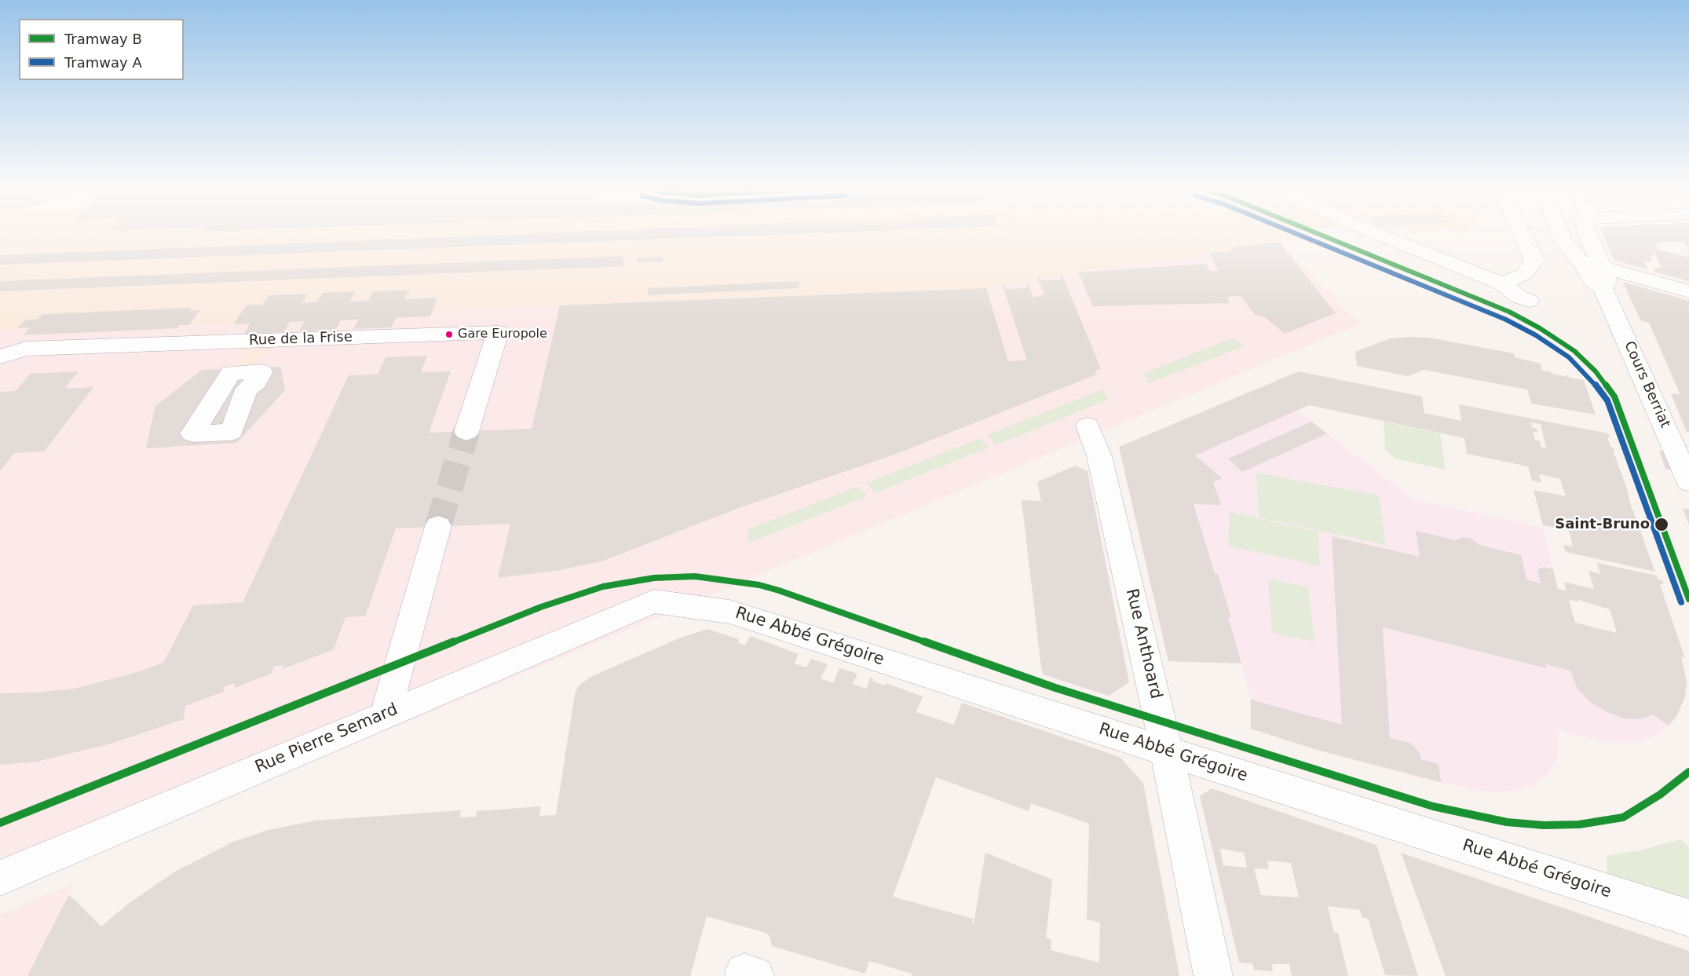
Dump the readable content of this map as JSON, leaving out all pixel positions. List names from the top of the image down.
{
  "streets": {
    "street": [
      "Rue de la Frise",
      "Cours Berriat",
      "Rue Abbé Grégoire",
      "Rue Anthoard",
      "Rue Pierre Semard"
    ]
  },
  "crossings": [
    ["Rue Abbé Grégoire", "Rue Anthoard"],
    ["Rue Abbé Grégoire", "Rue Pierre Semard"]
  ],
  "places": ["Gare Europole", "Saint-Bruno"],
  "lines": ["tram line B", "tram line A"],
  "legend": ["Tramway B", "Tramway A"]
}
